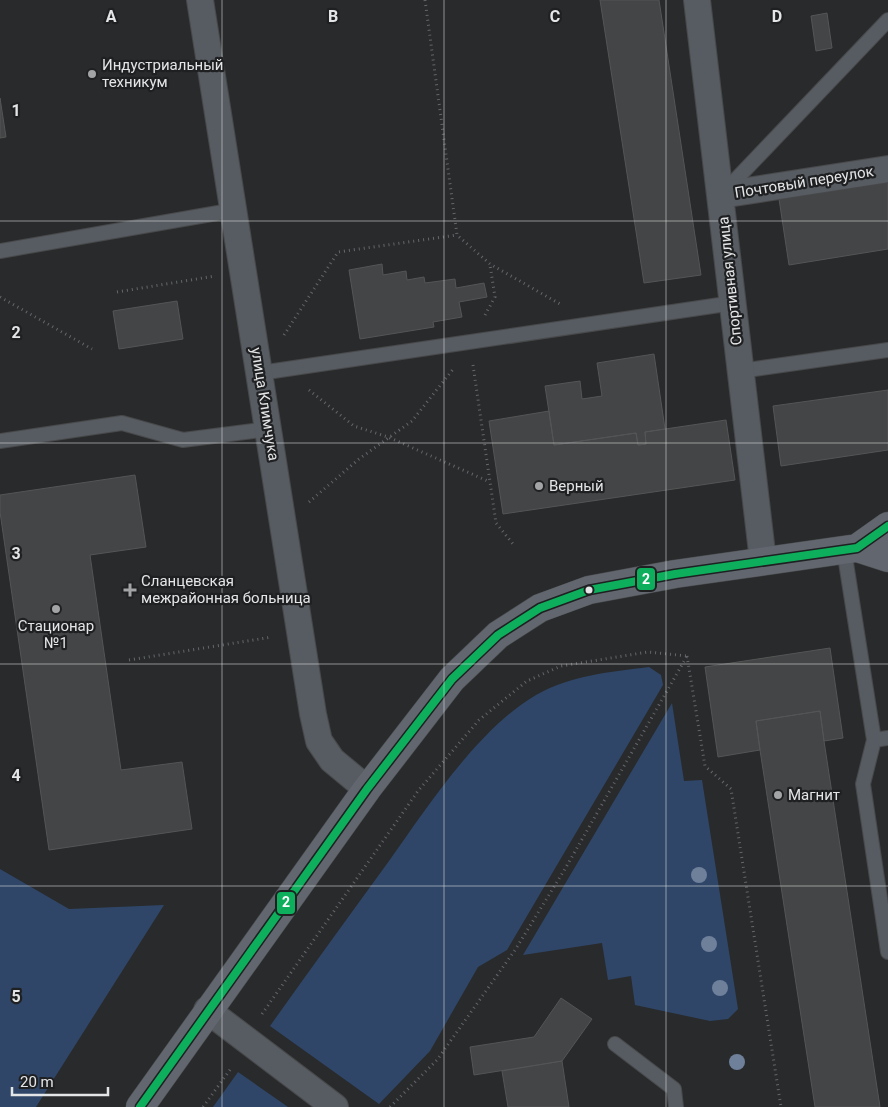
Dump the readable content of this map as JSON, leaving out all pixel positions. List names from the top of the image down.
{
  "streets": {
    "street": ["Почтовый переулок", "Спортивная улица", "улица Климчука"]
  },
  "crossings": [
    ["Почтовый переулок", "Спортивная улица"]
  ],
  "places": {
    "other": [
      "Индустриальный техникум",
      "Верный",
      "Стационар №1",
      "Магнит"
    ],
    "health": ["Сланцевская межрайонная больница"]
  },
  "lines": ["transit line 2"],
  "scale_bar": "20 m",
  "grid": {
    "columns": [
      "A",
      "B",
      "C",
      "D"
    ],
    "rows": [
      "1",
      "2",
      "3",
      "4",
      "5"
    ]
  }
}
